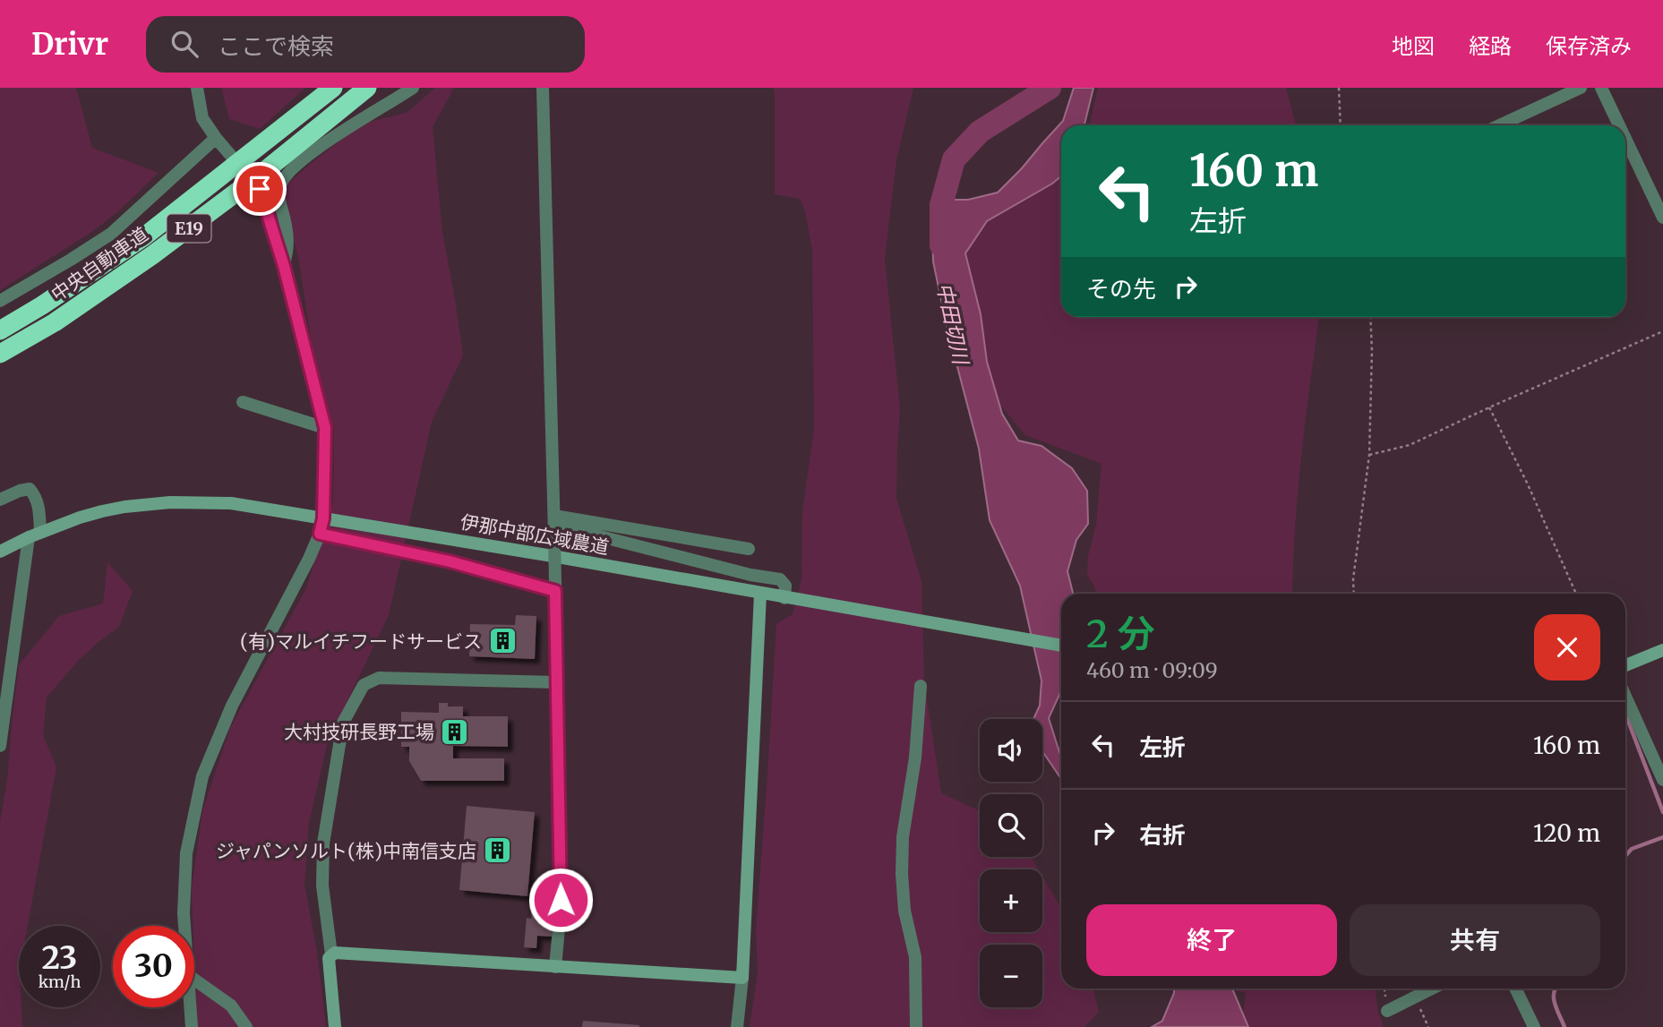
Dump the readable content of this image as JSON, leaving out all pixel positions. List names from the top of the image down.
{
  "streets": {
    "highway": ["E19", "中央自動車道"],
    "street": ["伊那中部広域農道"]
  },
  "water": ["中田切川"],
  "places": {
    "building": ["(有)マルイチフードサービス", "大村技研長野工場", "ジャパンソルト(株)中南信支店"]
  },
  "page": {
    "header": "Drivr",
    "search": "ここで検索",
    "nav": ["地図", "経路", "保存済み"],
    "turn": ["160 m", "左折"],
    "then": "その先",
    "heading": ["2 分", "460 m · 09:09"],
    "list": [
      {
        "name": "左折",
        "value": "160 m"
      },
      {
        "name": "右折",
        "value": "120 m"
      }
    ],
    "map_buttons": ["+", "−"],
    "buttons": ["終了", "共有"],
    "speed": "23 km/h",
    "limit": "30"
  }
}
